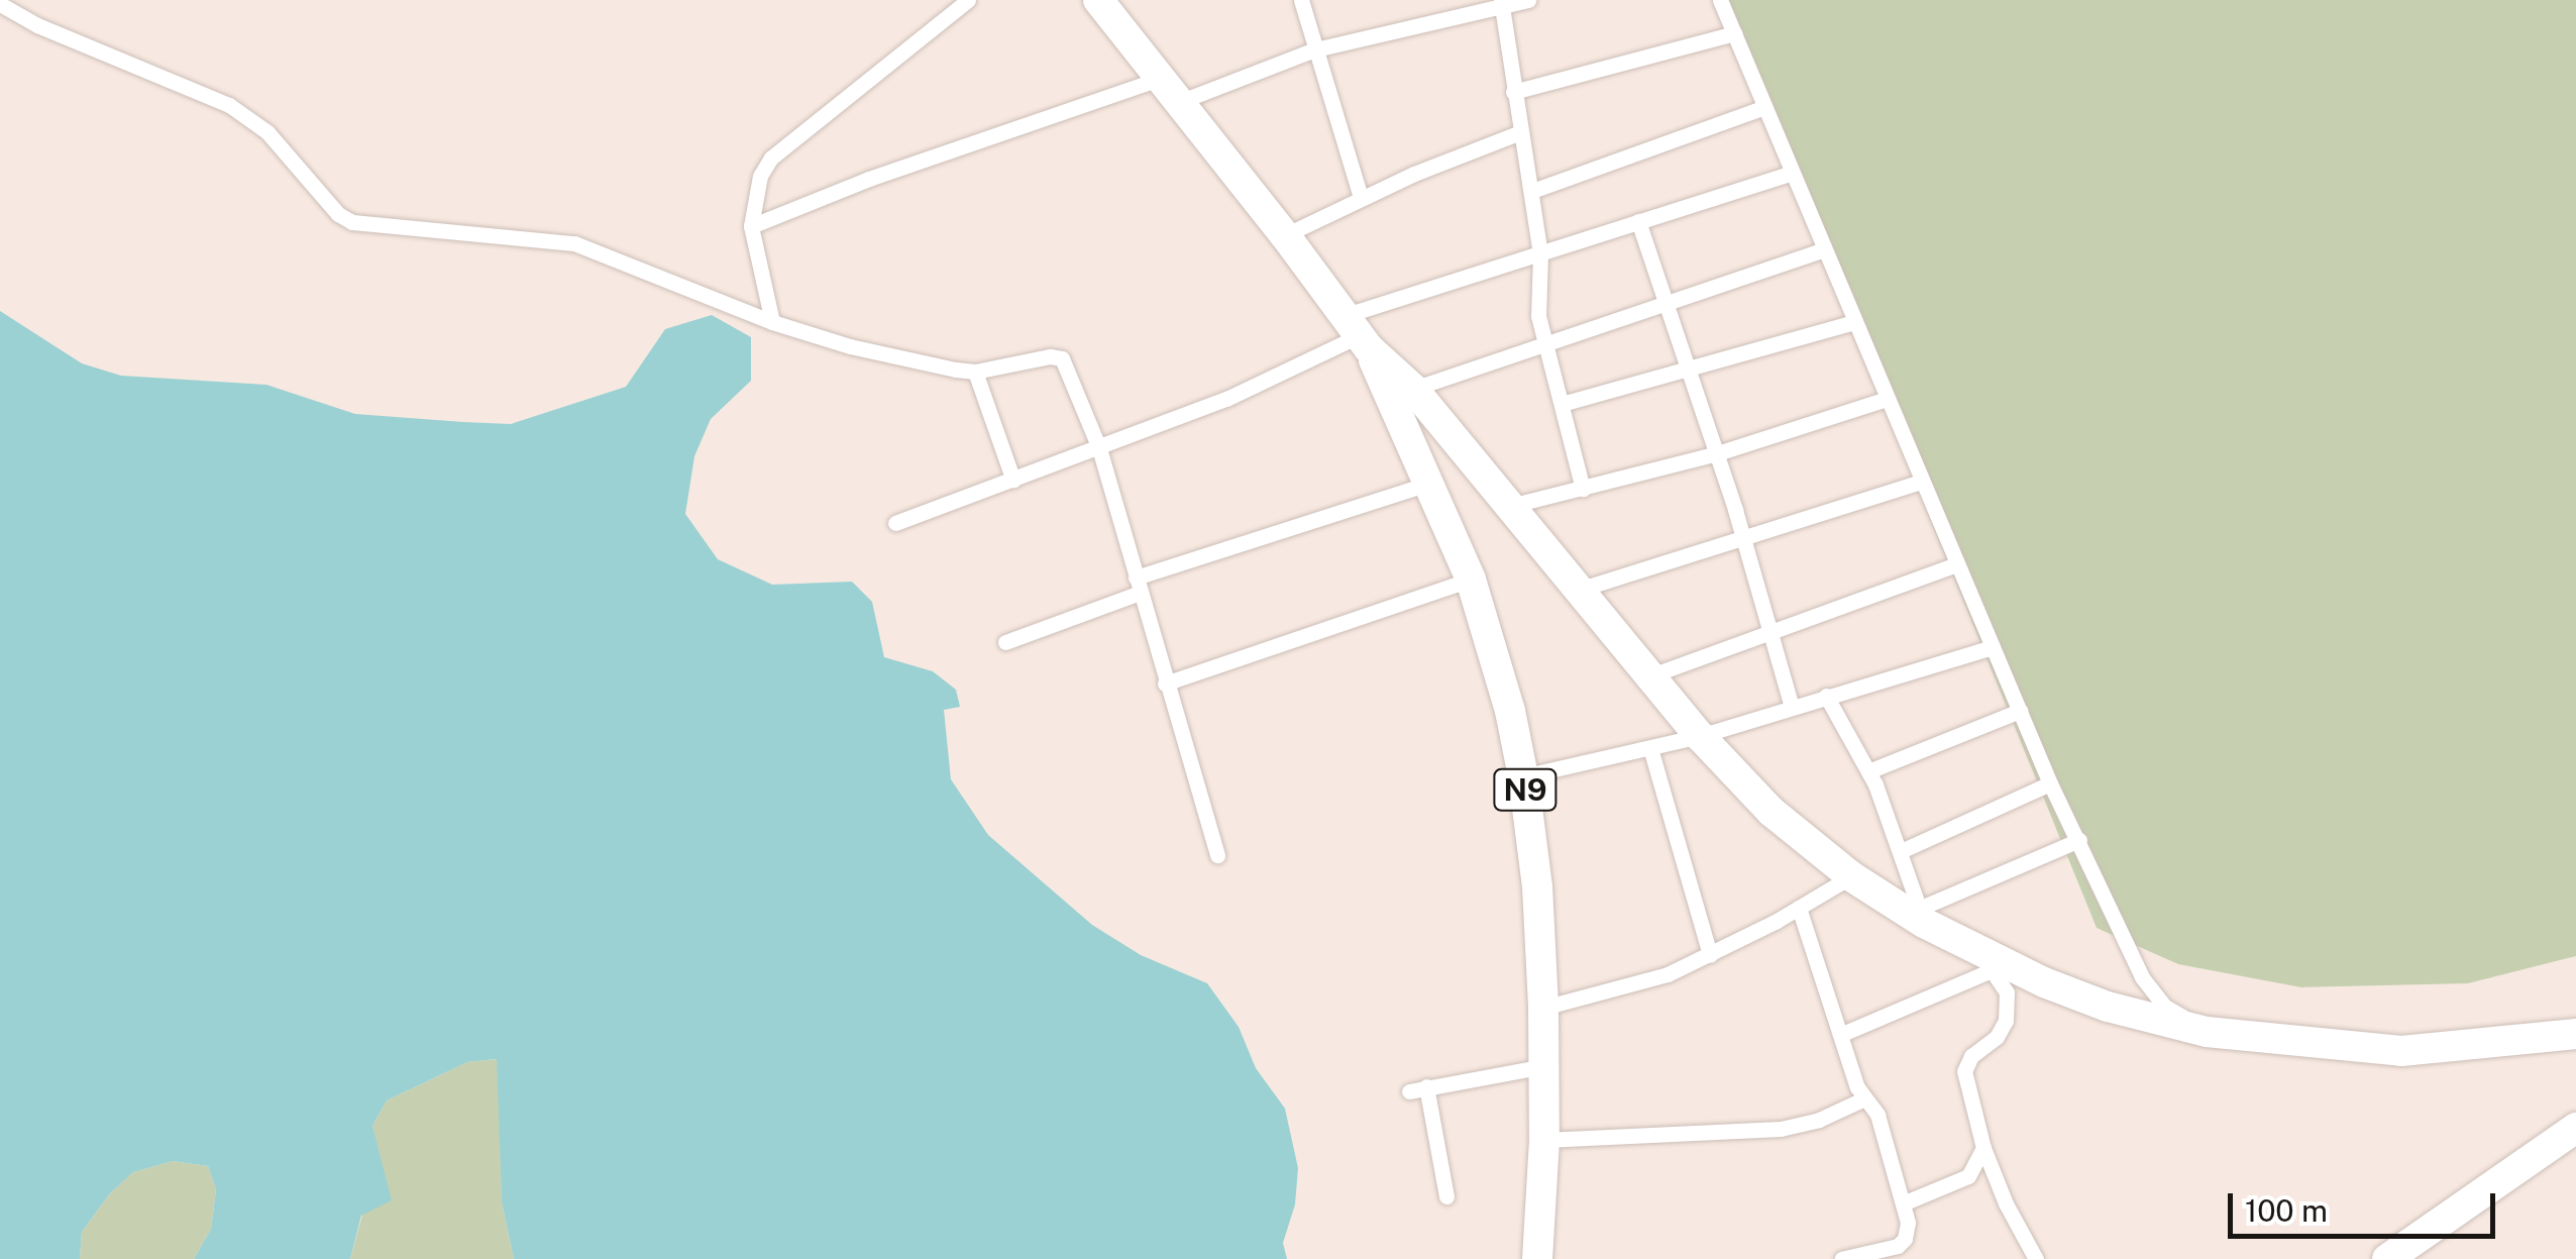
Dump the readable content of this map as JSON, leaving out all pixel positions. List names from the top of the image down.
{
  "streets": {
    "highway": ["N9"]
  },
  "scale_bar": "100 m"
}
